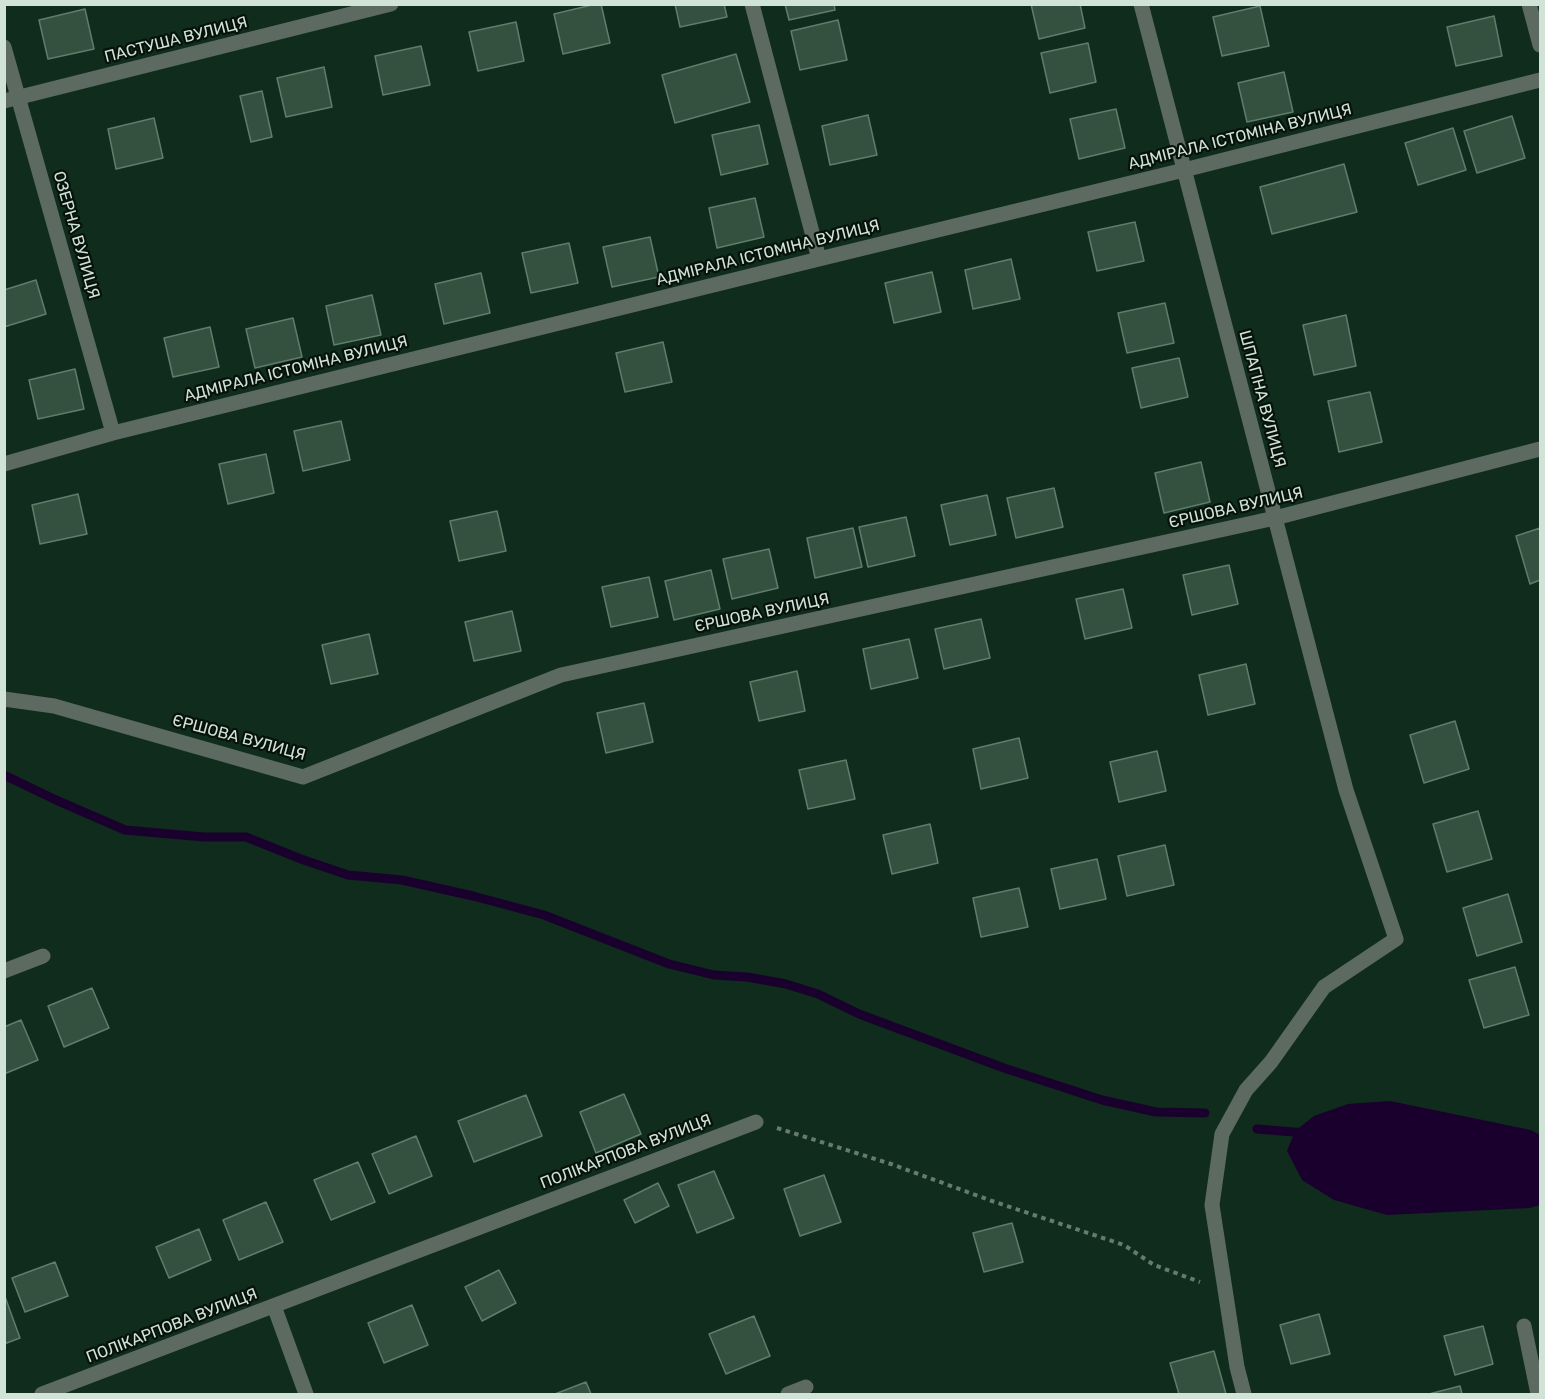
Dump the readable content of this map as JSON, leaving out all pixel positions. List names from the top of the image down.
{
  "streets": {
    "street": [
      "ПАСТУША ВУЛИЦЯ",
      "АДМІРАЛА ІСТОМІНА ВУЛИЦЯ",
      "ОЗЕРНА ВУЛИЦЯ",
      "ШПАГІНА ВУЛИЦЯ",
      "ЄРШОВА ВУЛИЦЯ",
      "ПОЛІКАРПОВА ВУЛИЦЯ"
    ]
  },
  "crossings": [
    ["ПАСТУША ВУЛИЦЯ", "ОЗЕРНА ВУЛИЦЯ"],
    ["АДМІРАЛА ІСТОМІНА ВУЛИЦЯ", "ОЗЕРНА ВУЛИЦЯ"],
    ["АДМІРАЛА ІСТОМІНА ВУЛИЦЯ", "ШПАГІНА ВУЛИЦЯ"],
    ["ШПАГІНА ВУЛИЦЯ", "ЄРШОВА ВУЛИЦЯ"]
  ]
}
